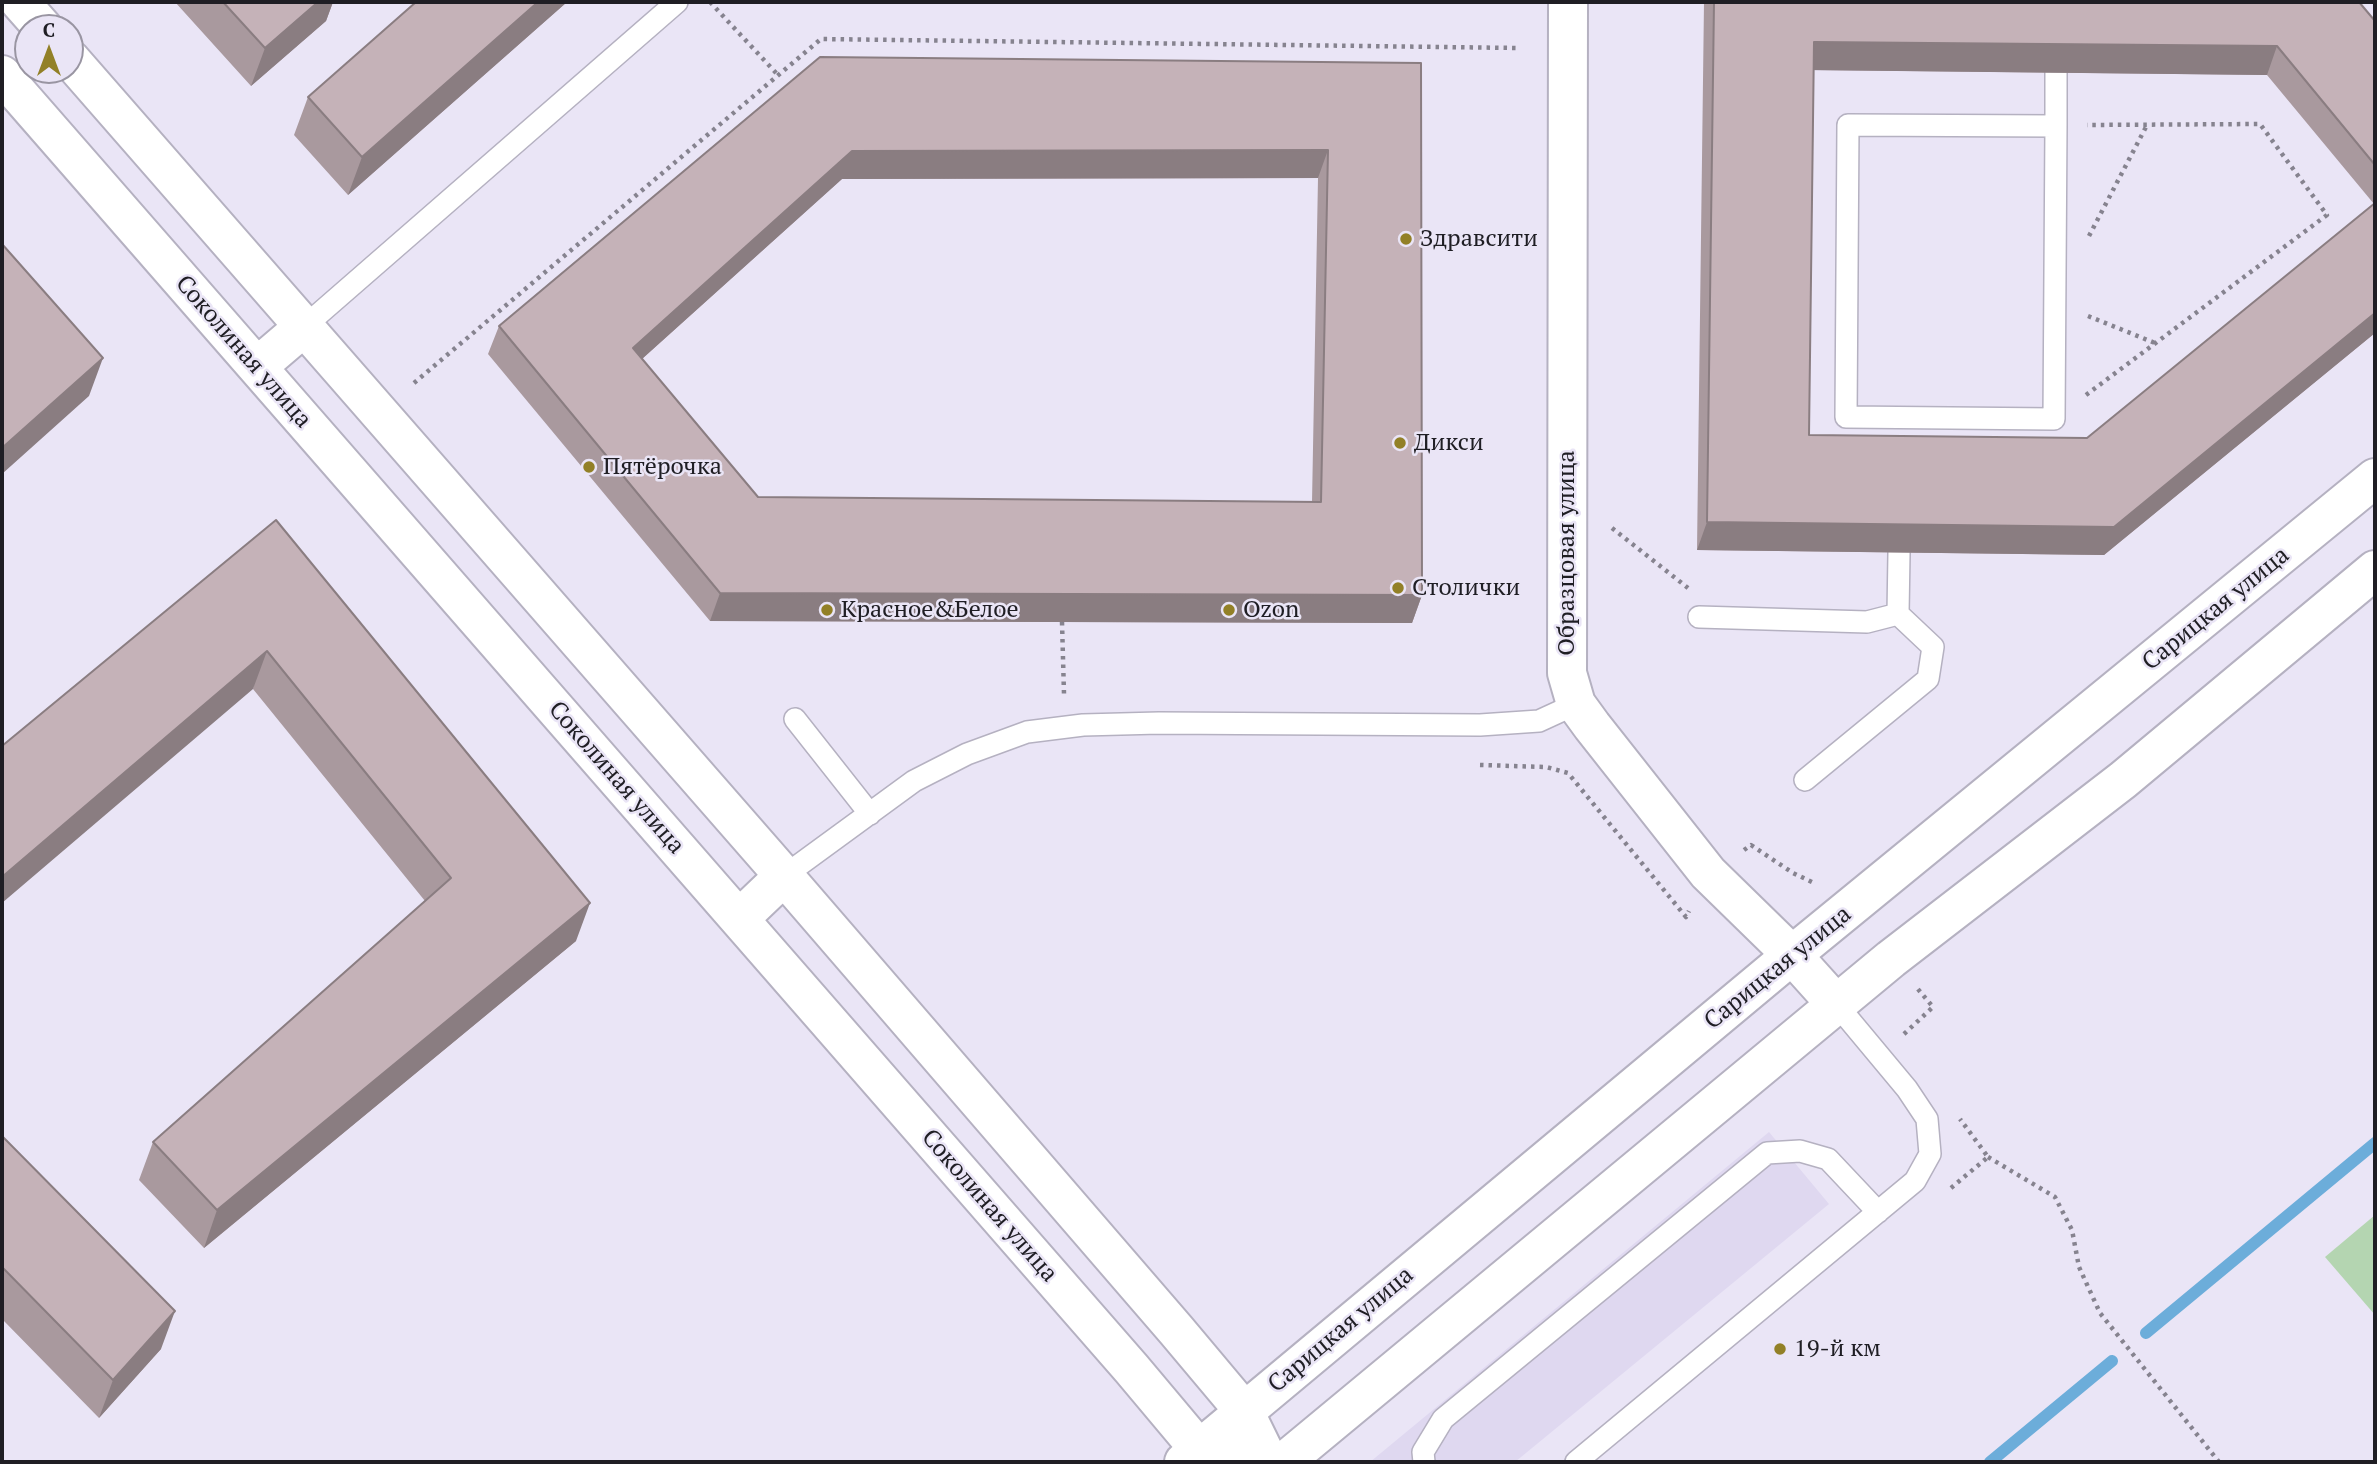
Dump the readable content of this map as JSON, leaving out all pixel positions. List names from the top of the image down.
{
  "streets": {
    "street": ["Соколиная улица", "Образцовая улица", "Сарицкая улица"]
  },
  "crossings": [
    ["Соколиная улица", "Сарицкая улица"],
    ["Образцовая улица", "Сарицкая улица"]
  ],
  "places": [
    "Здравсити",
    "Дикси",
    "Пятёрочка",
    "Столички",
    "Красное&Белое",
    "Ozon",
    "19-й км"
  ],
  "north": "top"
}
